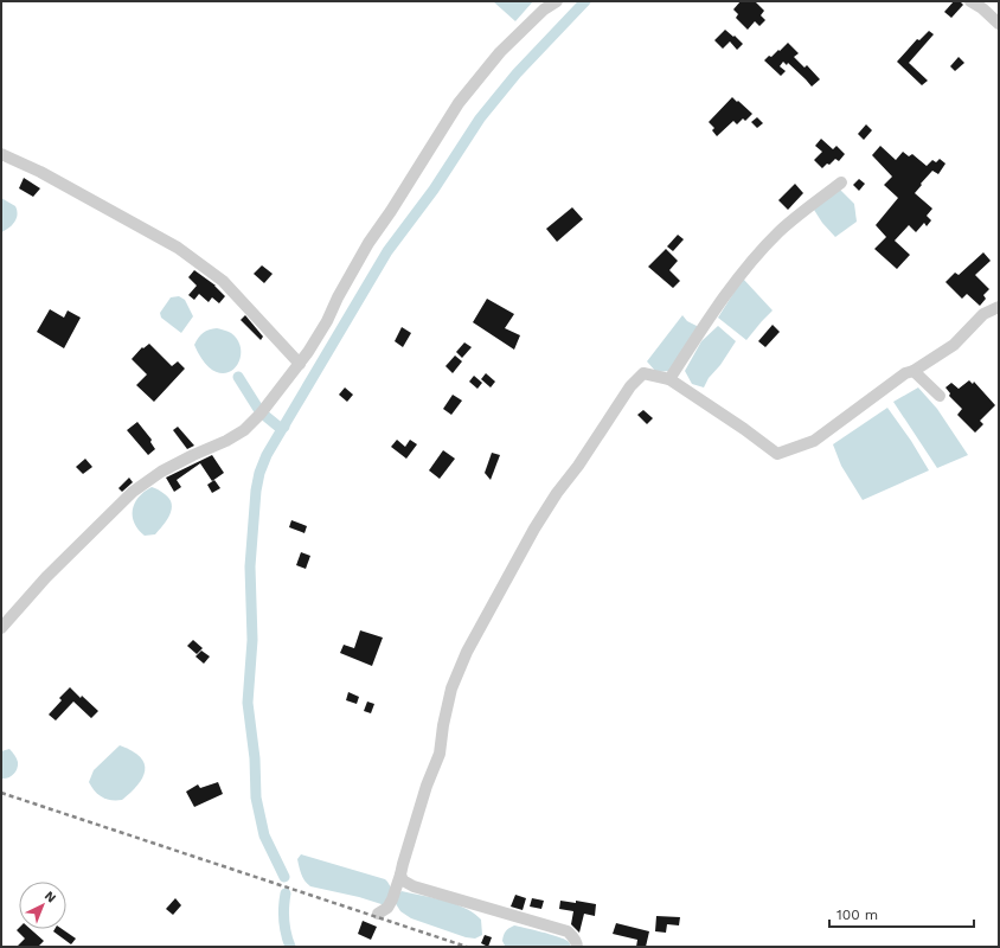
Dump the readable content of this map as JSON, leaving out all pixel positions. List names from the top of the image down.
{
  "scale_bar": "100 m",
  "north": "top right"
}
